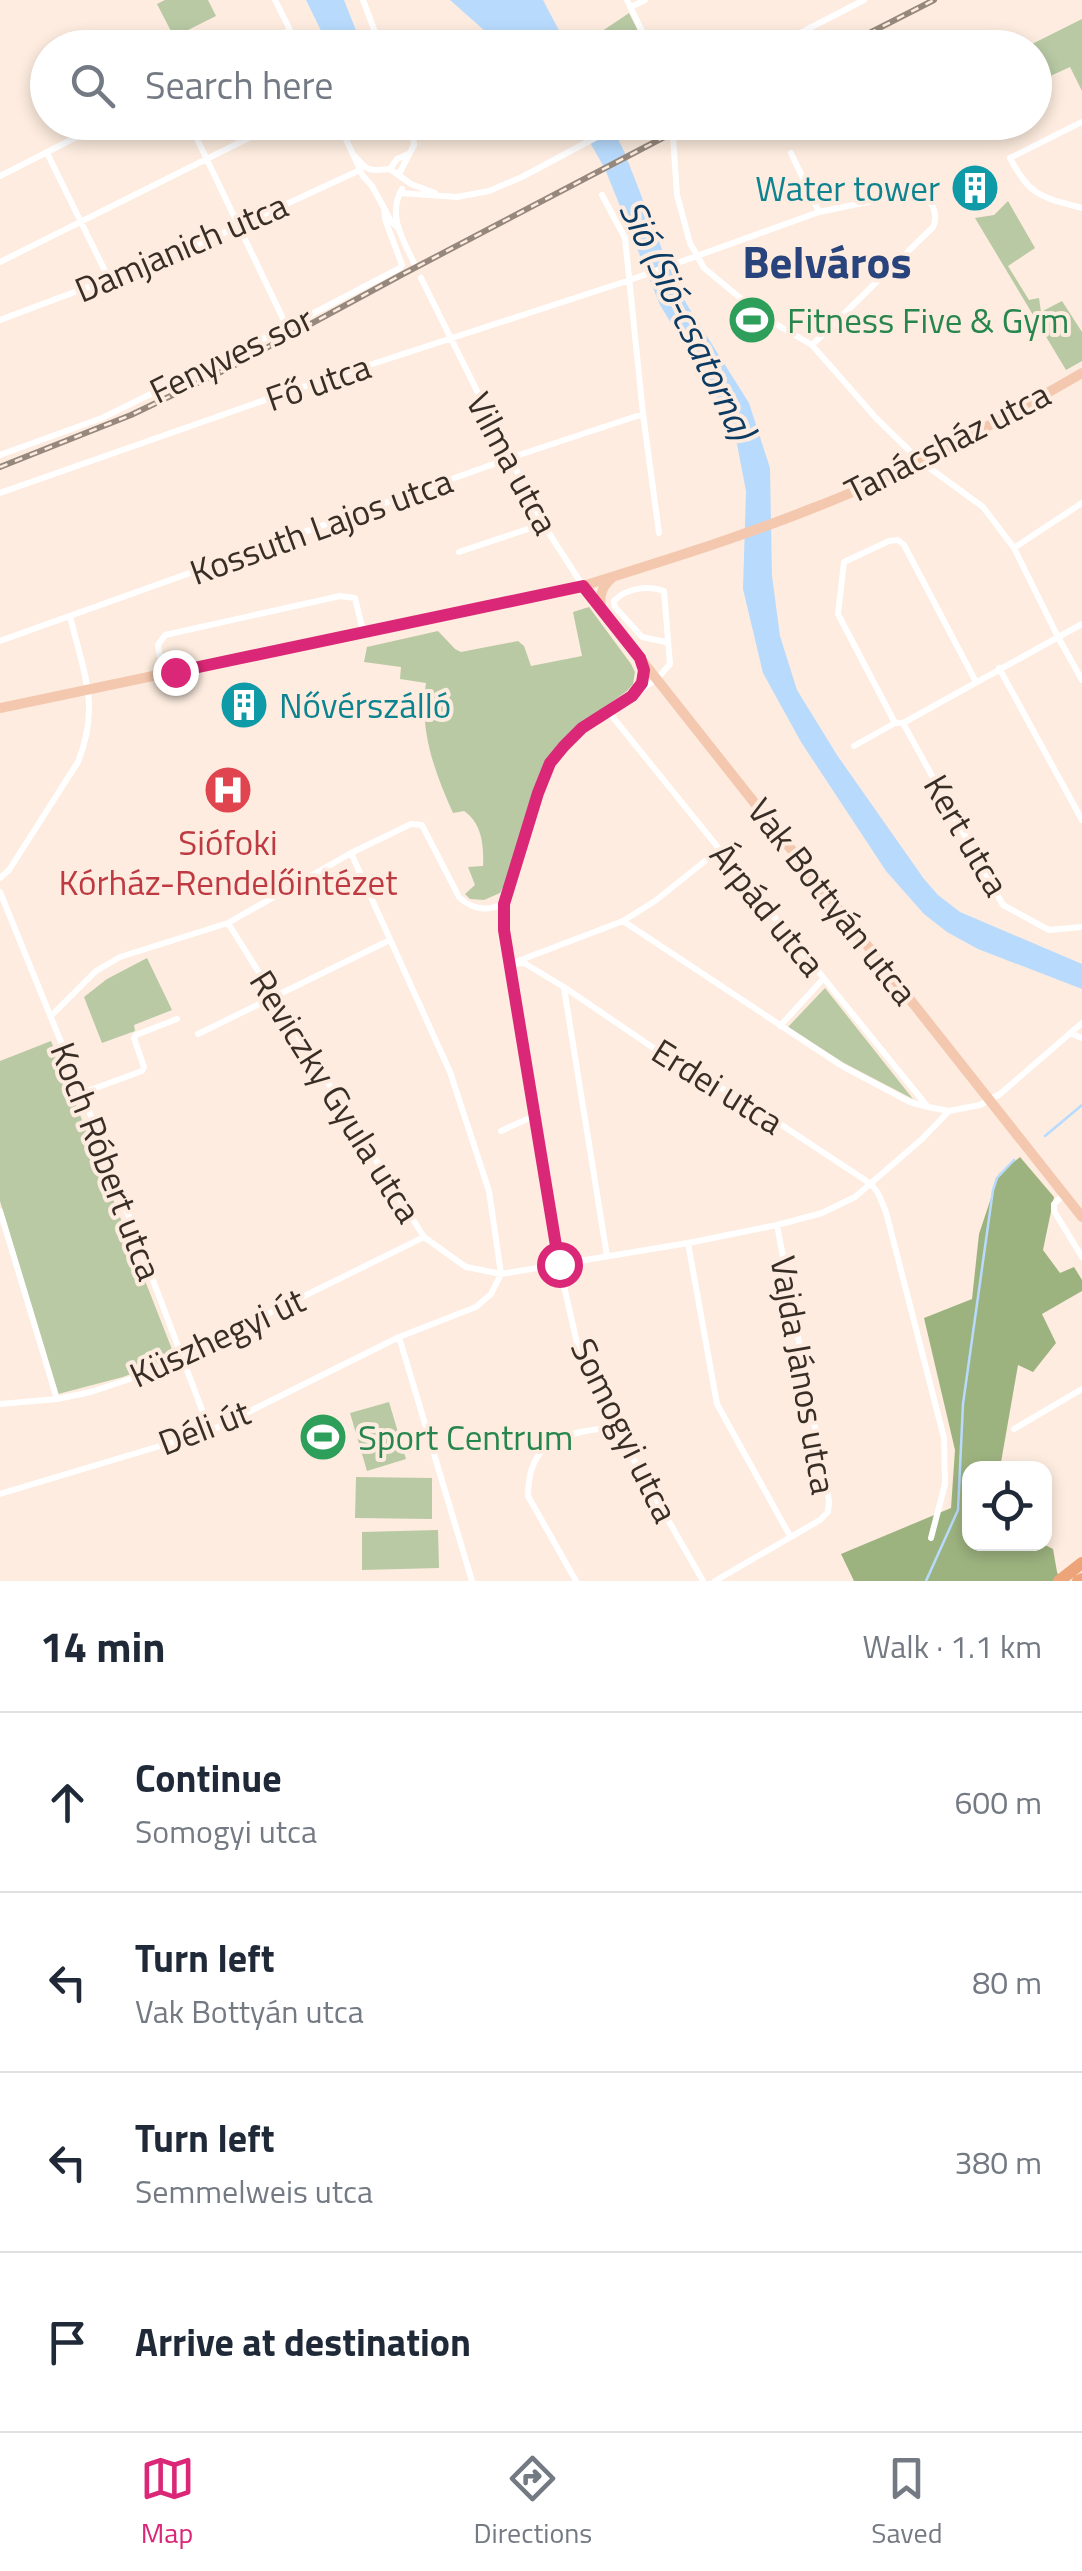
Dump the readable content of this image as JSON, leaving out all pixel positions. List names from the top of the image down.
{
  "streets": {
    "main road": ["Tanácsház utca", "Vak Bottyán utca"],
    "street": [
      "Damjanich utca",
      "Fenyves sor",
      "Fő utca",
      "Vilma utca",
      "Kossuth Lajos utca",
      "Kert utca",
      "Árpád utca",
      "Erdei utca",
      "Reviczky Gyula utca",
      "Koch Róbert utca",
      "Küszhegyi út",
      "Vajda János utca",
      "Déli út",
      "Somogyi utca"
    ]
  },
  "crossings": [
    ["Fő utca", "Vilma utca"],
    ["Tanácsház utca", "Vilma utca"],
    ["Tanácsház utca", "Vak Bottyán utca"],
    ["Vilma utca", "Kossuth Lajos utca"],
    ["Vilma utca", "Vak Bottyán utca"],
    ["Vak Bottyán utca", "Somogyi utca"],
    ["Árpád utca", "Somogyi utca"],
    ["Erdei utca", "Reviczky Gyula utca"],
    ["Erdei utca", "Somogyi utca"],
    ["Reviczky Gyula utca", "Küszhegyi út"],
    ["Reviczky Gyula utca", "Vajda János utca"],
    ["Reviczky Gyula utca", "Déli út"],
    ["Reviczky Gyula utca", "Somogyi utca"],
    ["Koch Róbert utca", "Küszhegyi út"],
    ["Koch Róbert utca", "Déli út"]
  ],
  "districts": ["Belváros"],
  "water": ["Sió (Sió-csatorna)"],
  "places": {
    "building": ["Water tower", "Nővérszálló"],
    "sports": ["Fitness Five & Gym", "Sport Centrum"],
    "hospital": ["Siófoki Kórház-Rendelőintézet"]
  },
  "page": {
    "search": "Search here",
    "heading": ["14 min", "Walk · 1.1 km"],
    "list": [
      ["Continue", "Somogyi utca", "600 m"],
      ["Turn left", "Vak Bottyán utca", "80 m"],
      ["Turn left", "Semmelweis utca", "380 m"],
      "Arrive at destination"
    ],
    "nav": ["Map", "Directions", "Saved"]
  }
}
